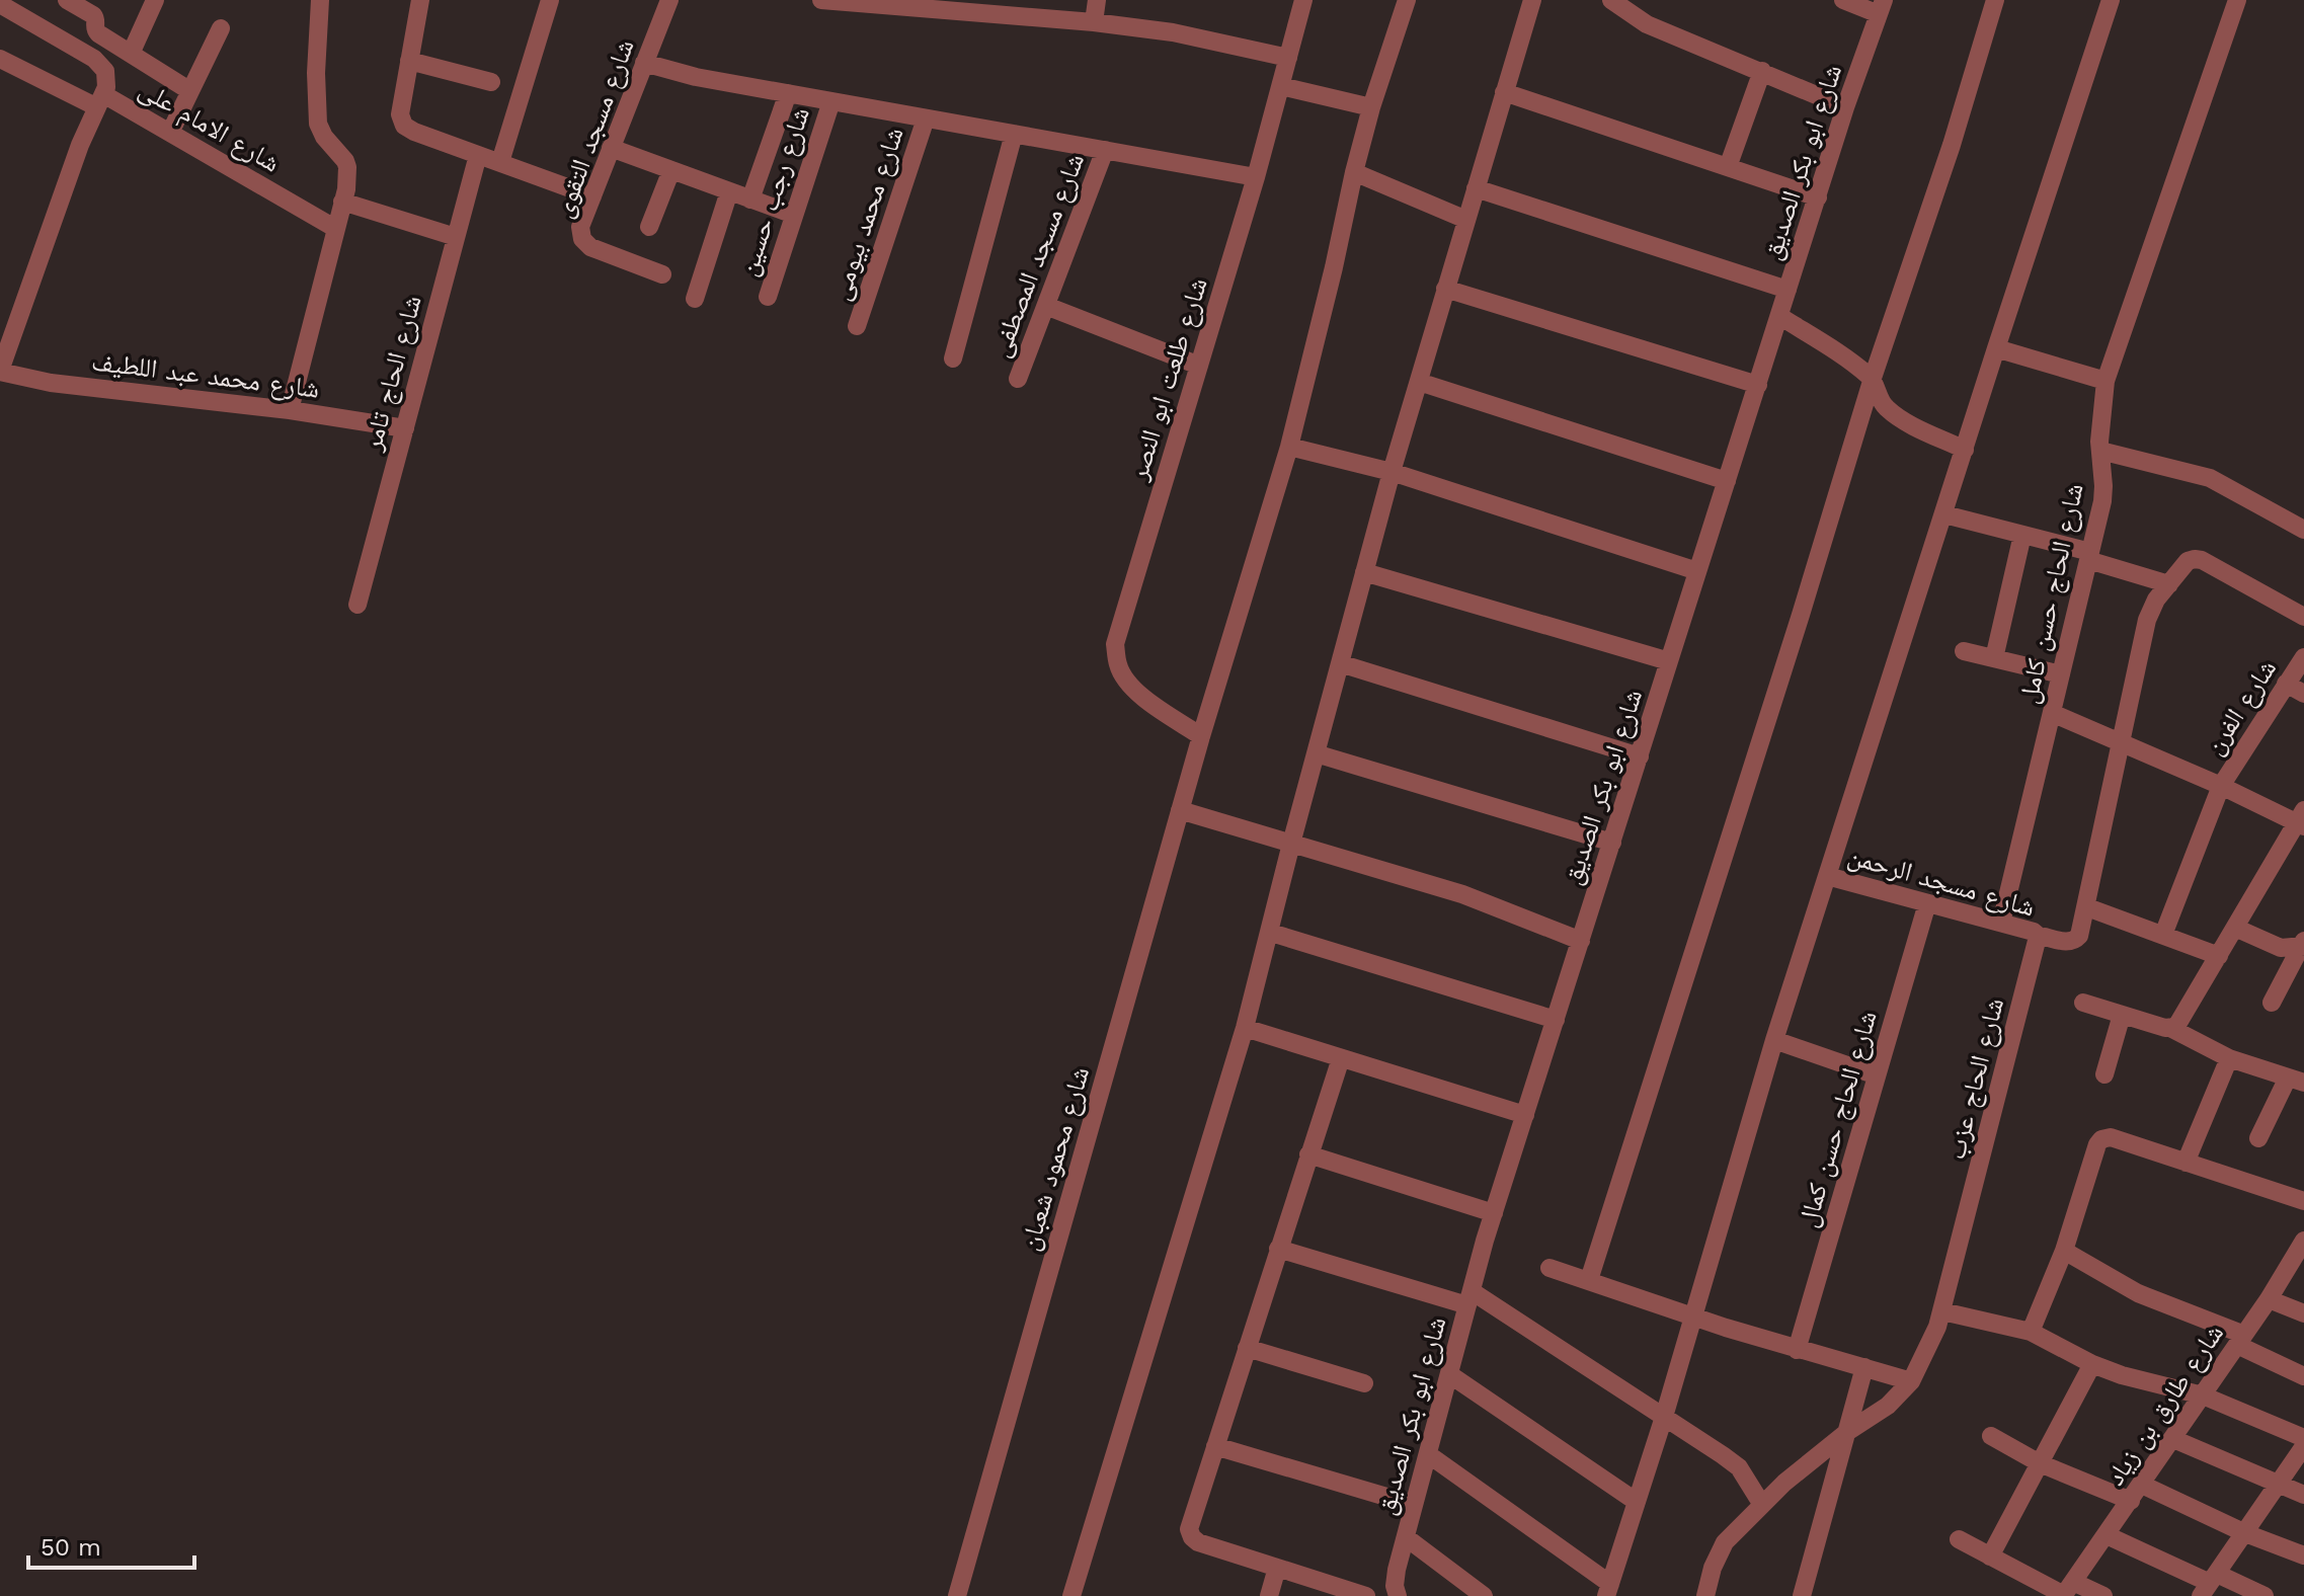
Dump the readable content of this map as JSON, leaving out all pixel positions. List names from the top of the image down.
{
  "streets": {
    "street": [
      "شارع الامام على",
      "شارع مسجد التقوى",
      "شارع ابو بكر الصديق",
      "شارع رجب حسين",
      "شارع محمد بيومى",
      "شارع مسجد المصطفى",
      "شارع الحاج تامر",
      "شارع محمد عبد اللطيف",
      "شارع طلعت ابو النصر",
      "شارع الحاج حسن كامل",
      "شارع الفرن",
      "شارع مسجد الرحمن",
      "شارع الحاج عزب",
      "شارع الحاج حسن كمال",
      "شارع محمود شعبان",
      "شارع طارق بن زياد"
    ]
  },
  "crossings": [
    ["شارع الحاج تامر", "شارع محمد عبد اللطيف"],
    ["شارع طلعت ابو النصر", "شارع محمود شعبان"],
    ["شارع الحاج حسن كامل", "شارع مسجد الرحمن"],
    ["شارع مسجد الرحمن", "شارع الحاج عزب"],
    ["شارع مسجد الرحمن", "شارع الحاج حسن كمال"]
  ],
  "scale_bar": "50 m"
}
